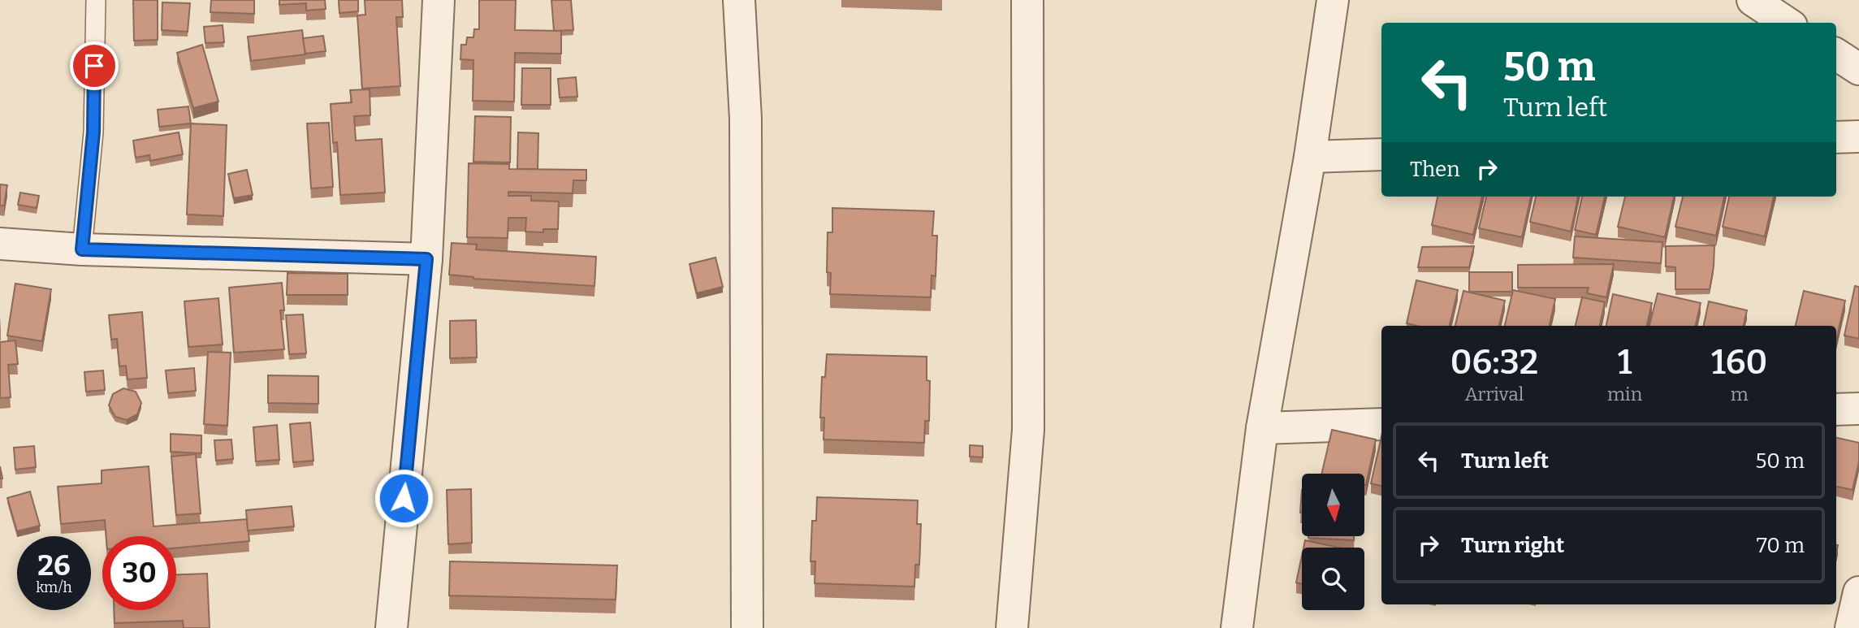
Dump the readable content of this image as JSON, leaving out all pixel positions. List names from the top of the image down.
{
  "north": "bottom",
  "page": {
    "turn": ["50 m", "Turn left"],
    "then": "Then",
    "eta": [
      "06:32",
      "Arrival",
      "1",
      "min",
      "160",
      "m"
    ],
    "list": [
      {
        "name": "Turn left",
        "value": "50 m"
      },
      {
        "name": "Turn right",
        "value": "70 m"
      }
    ],
    "speed": "26 km/h",
    "limit": "30"
  }
}
